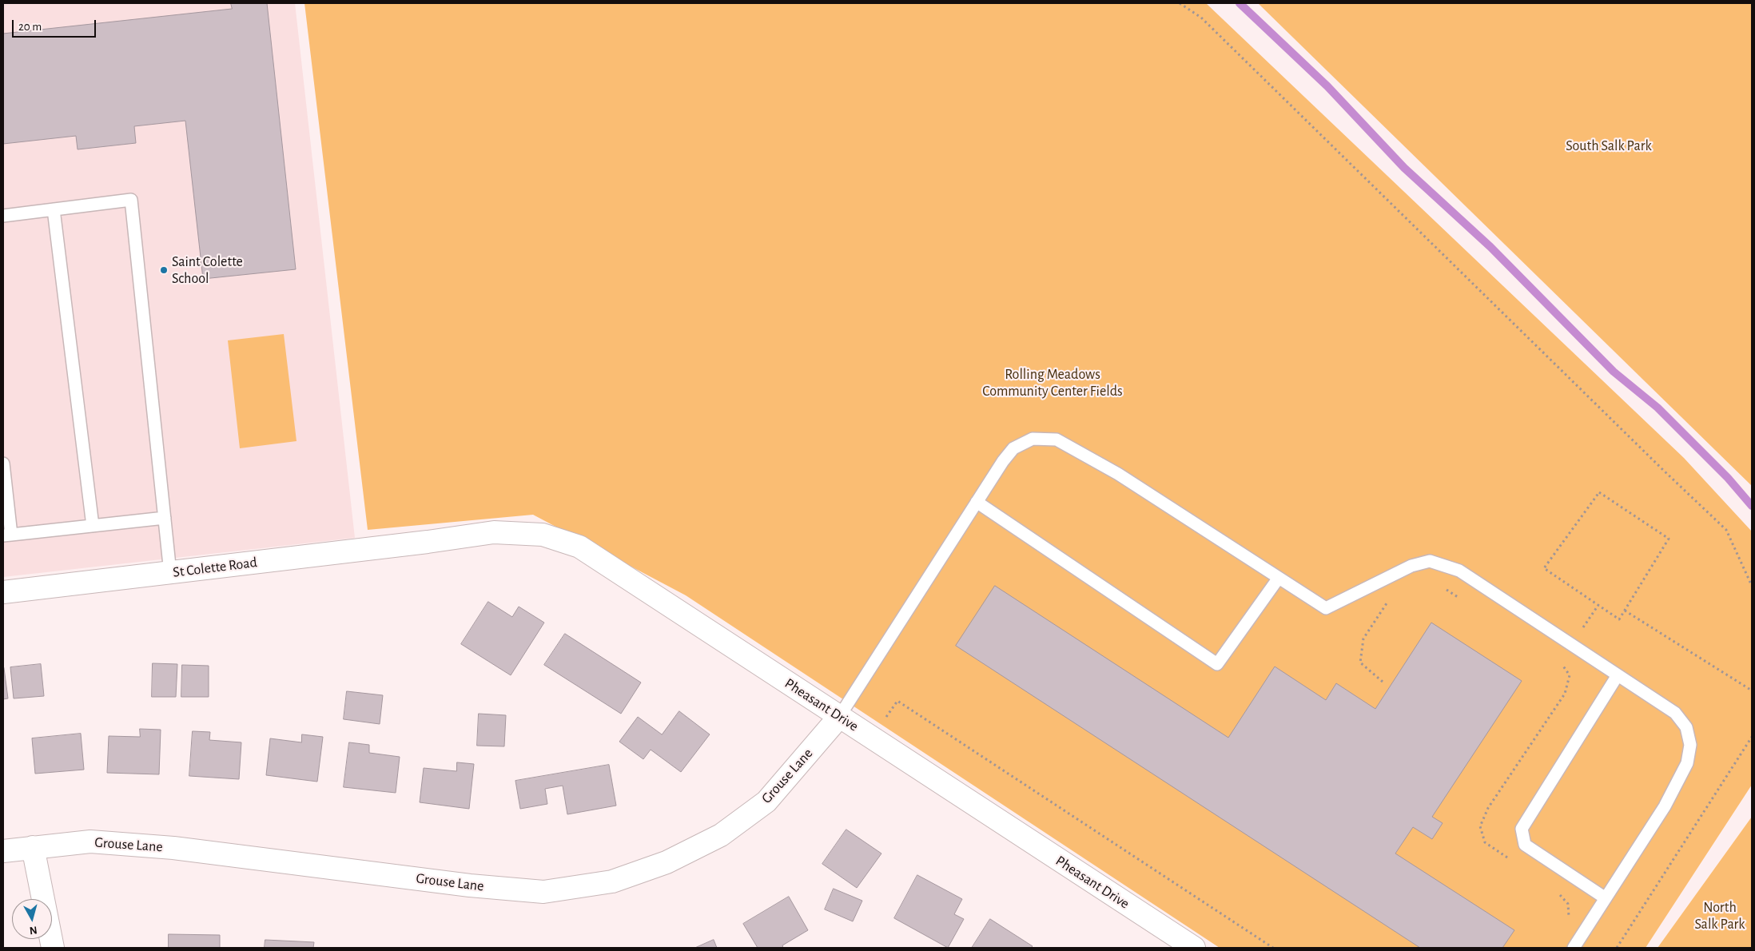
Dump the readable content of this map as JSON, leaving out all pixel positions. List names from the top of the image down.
{
  "streets": {
    "street": ["St Colette Road", "Pheasant Drive", "Grouse Lane"]
  },
  "crossings": [
    ["St Colette Road", "Pheasant Drive"],
    ["Pheasant Drive", "Grouse Lane"]
  ],
  "parks": ["South Salk Park", "Rolling Meadows Community Center Fields", "North Salk Park"],
  "places": ["Saint Colette School"],
  "scale_bar": "20 m",
  "north": "bottom"
}
